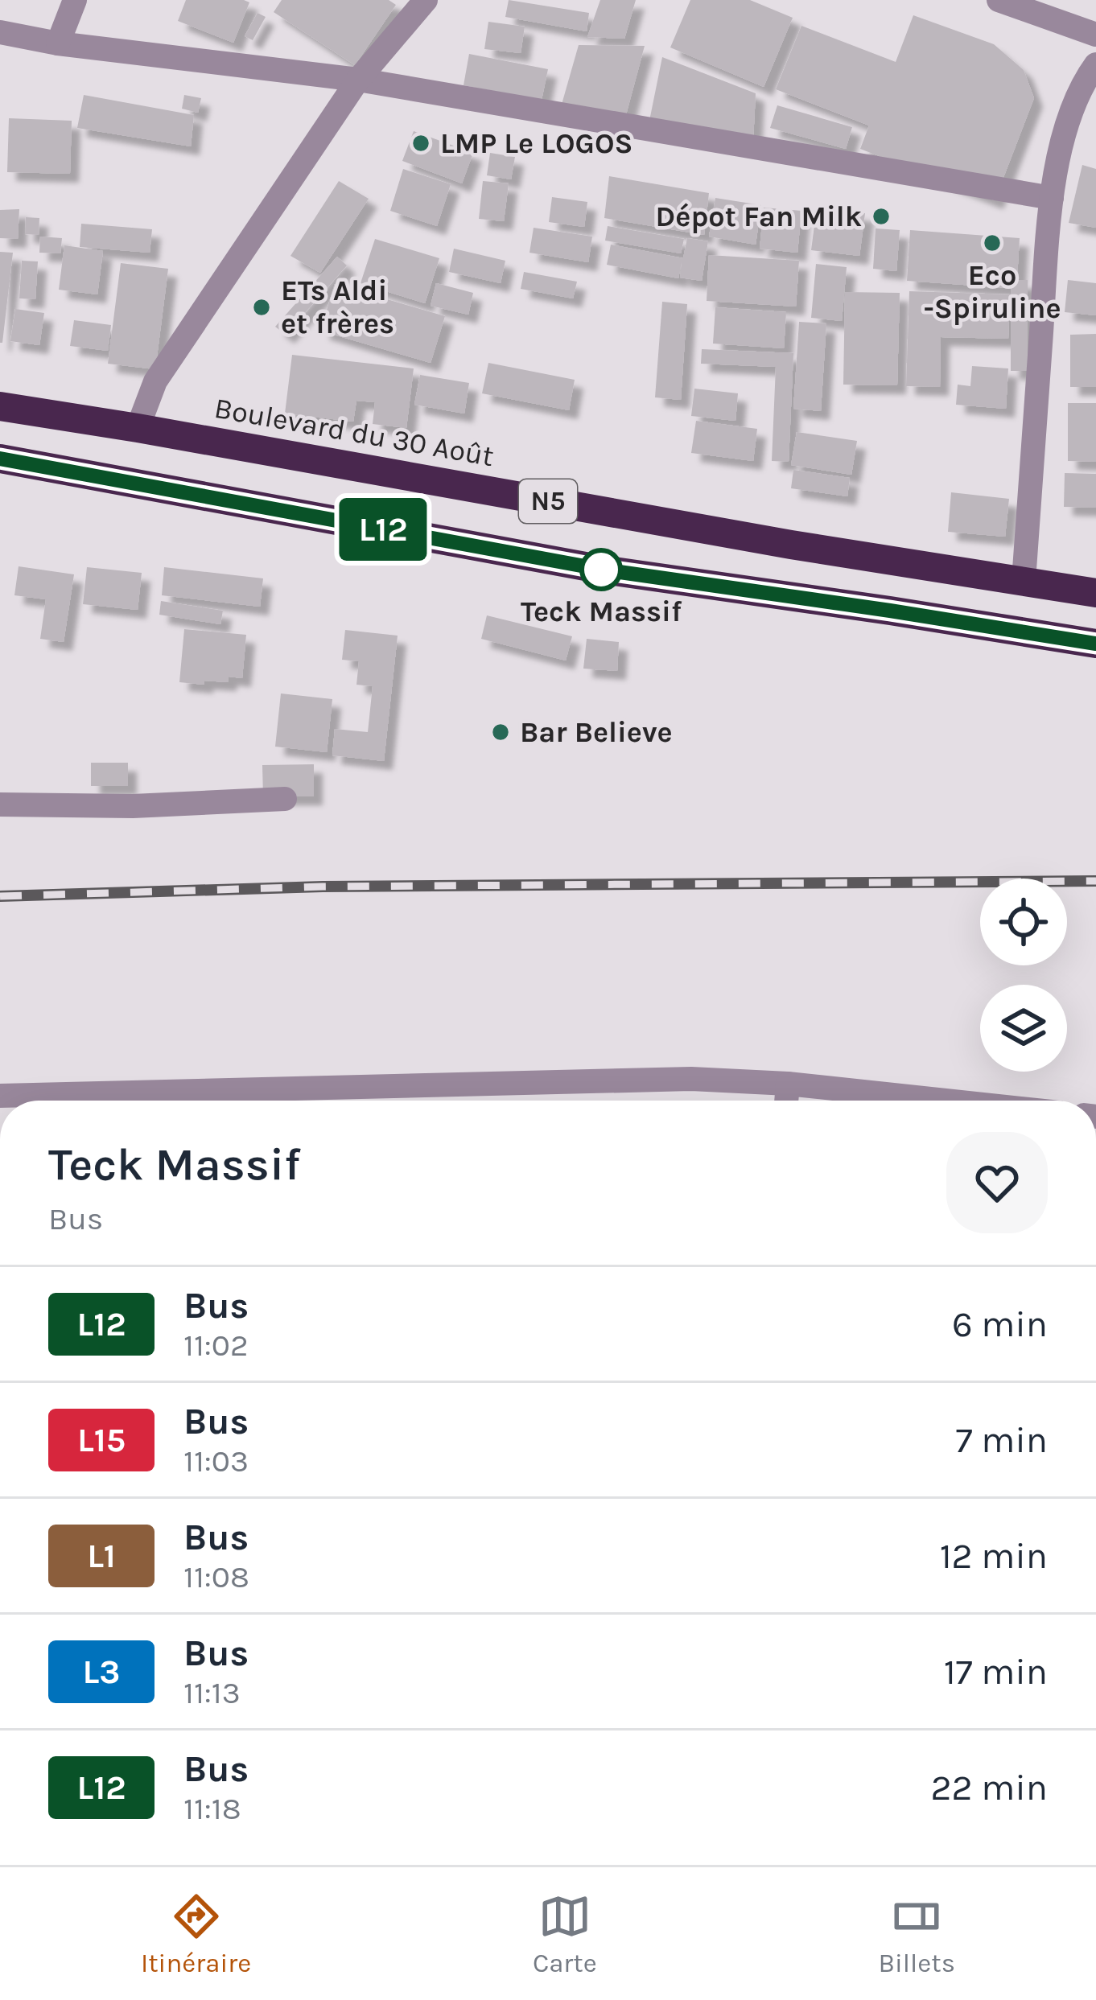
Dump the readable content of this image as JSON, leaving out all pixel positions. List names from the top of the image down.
{
  "streets": {
    "highway": ["Boulevard du 30 Août", "N5"]
  },
  "places": [
    "LMP Le LOGOS",
    "Dépot Fan Milk",
    "Eco -Spiruline",
    "ETs Aldi et frères",
    "Teck Massif",
    "Bar Believe"
  ],
  "lines": ["bus line L12"],
  "page": {
    "on_map": "L12",
    "heading": ["Teck Massif", "Bus"],
    "list": [
      {
        "mark": "L12",
        "name": "Bus",
        "note": "11:02",
        "value": "6 min"
      },
      {
        "mark": "L15",
        "name": "Bus",
        "note": "11:03",
        "value": "7 min"
      },
      {
        "mark": "L1",
        "name": "Bus",
        "note": "11:08",
        "value": "12 min"
      },
      {
        "mark": "L3",
        "name": "Bus",
        "note": "11:13",
        "value": "17 min"
      },
      {
        "mark": "L12",
        "name": "Bus",
        "note": "11:18",
        "value": "22 min"
      }
    ],
    "tabs": ["Itinéraire", "Carte", "Billets"]
  }
}
